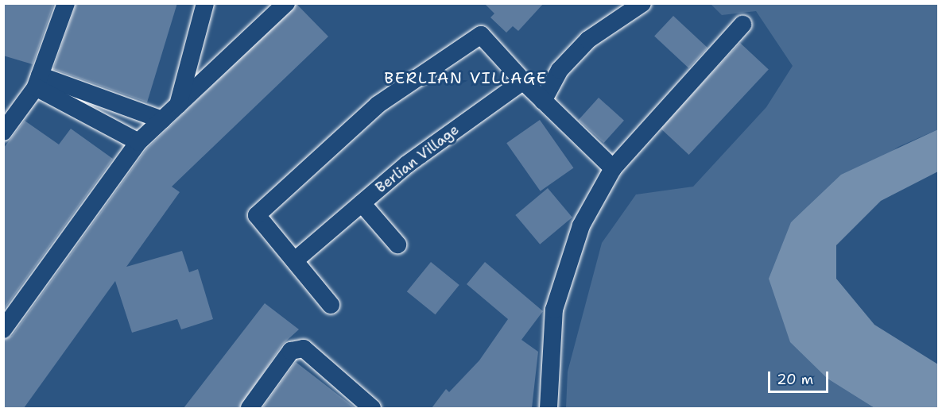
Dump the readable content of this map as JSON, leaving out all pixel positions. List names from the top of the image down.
{
  "streets": {
    "street": ["Berlian Village"]
  },
  "districts": ["BERLIAN VILLAGE"],
  "scale_bar": "20 m"
}
